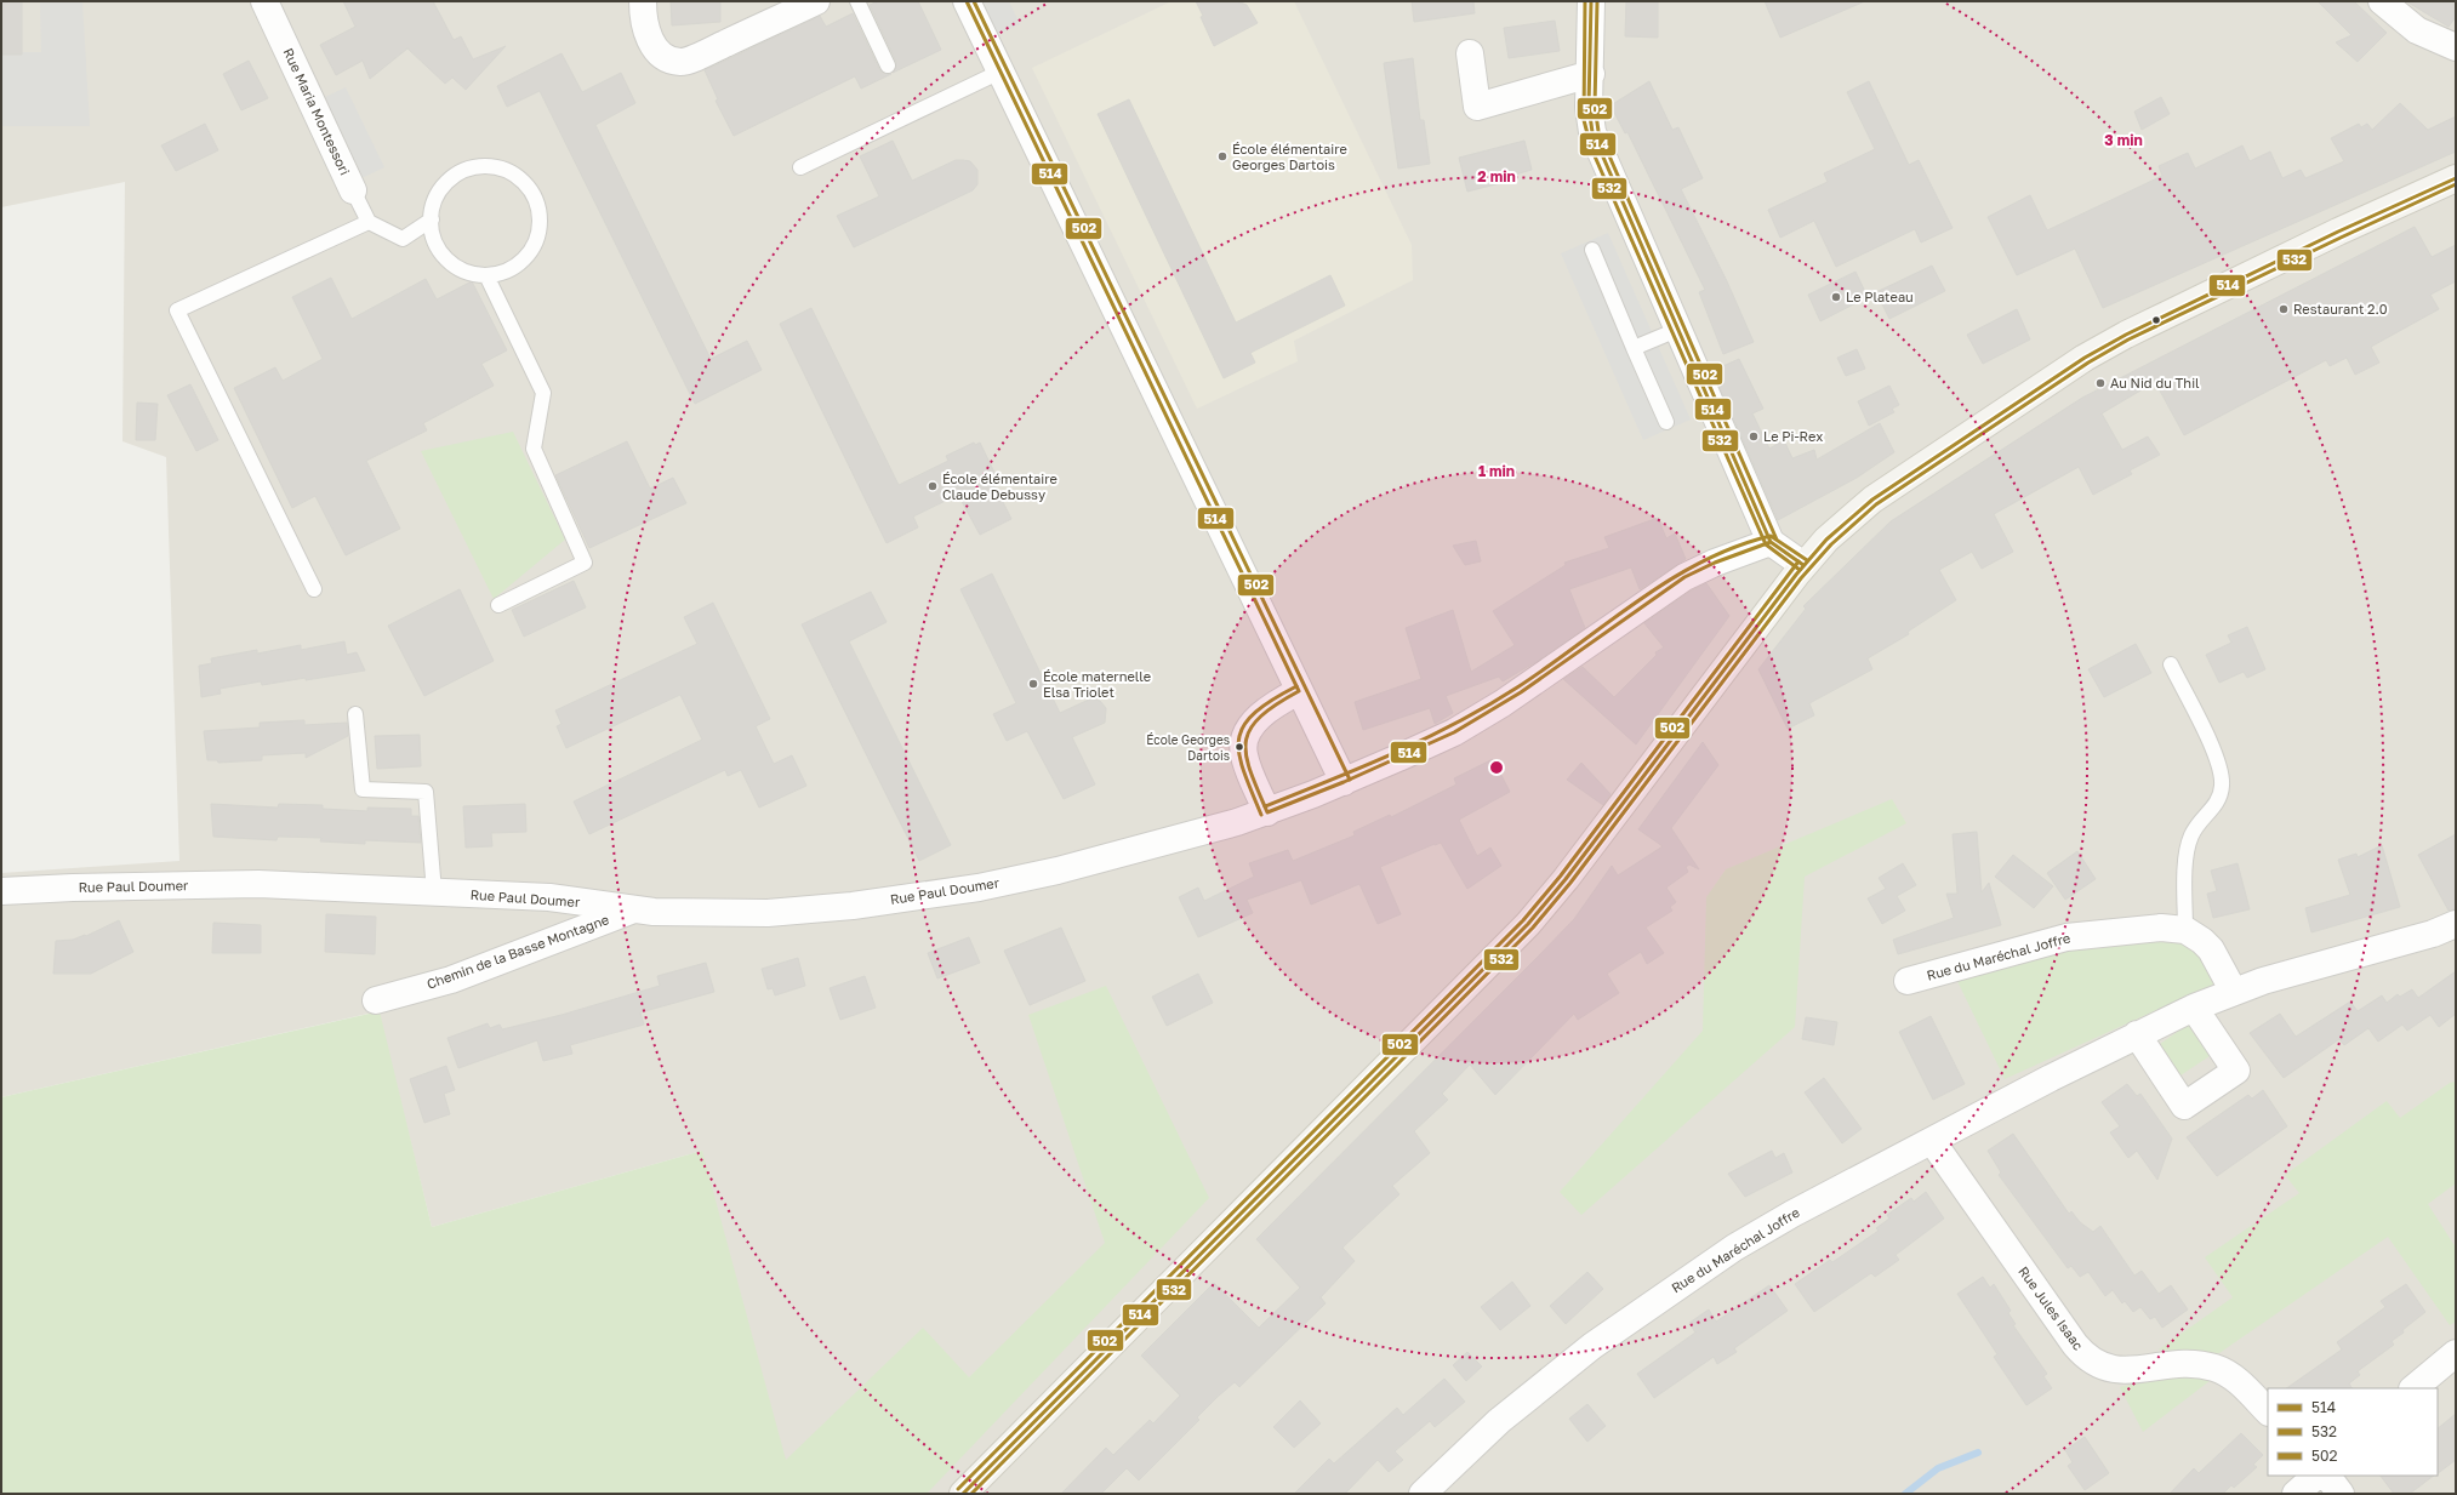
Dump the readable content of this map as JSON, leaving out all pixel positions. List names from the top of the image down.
{
  "streets": {
    "street": [
      "Rue Maria Montessori",
      "Rue Paul Doumer",
      "Chemin de la Basse Montagne",
      "Rue du Maréchal Joffre",
      "Rue Jules Isaac"
    ]
  },
  "crossings": [
    ["Rue Paul Doumer", "Chemin de la Basse Montagne"],
    ["Rue du Maréchal Joffre", "Rue Jules Isaac"]
  ],
  "places": [
    "École élémentaire Georges Dartois",
    "Le Plateau",
    "Restaurant 2.0",
    "Au Nid du Thil",
    "Le Pi-Rex",
    "École élémentaire Claude Debussy",
    "École maternelle Elsa Triolet",
    "École Georges Dartois"
  ],
  "lines": ["transit line 514", "transit line 532", "transit line 502"],
  "legend": ["514", "532", "502"],
  "rings": ["3 min", "2 min", "1 min"]
}
